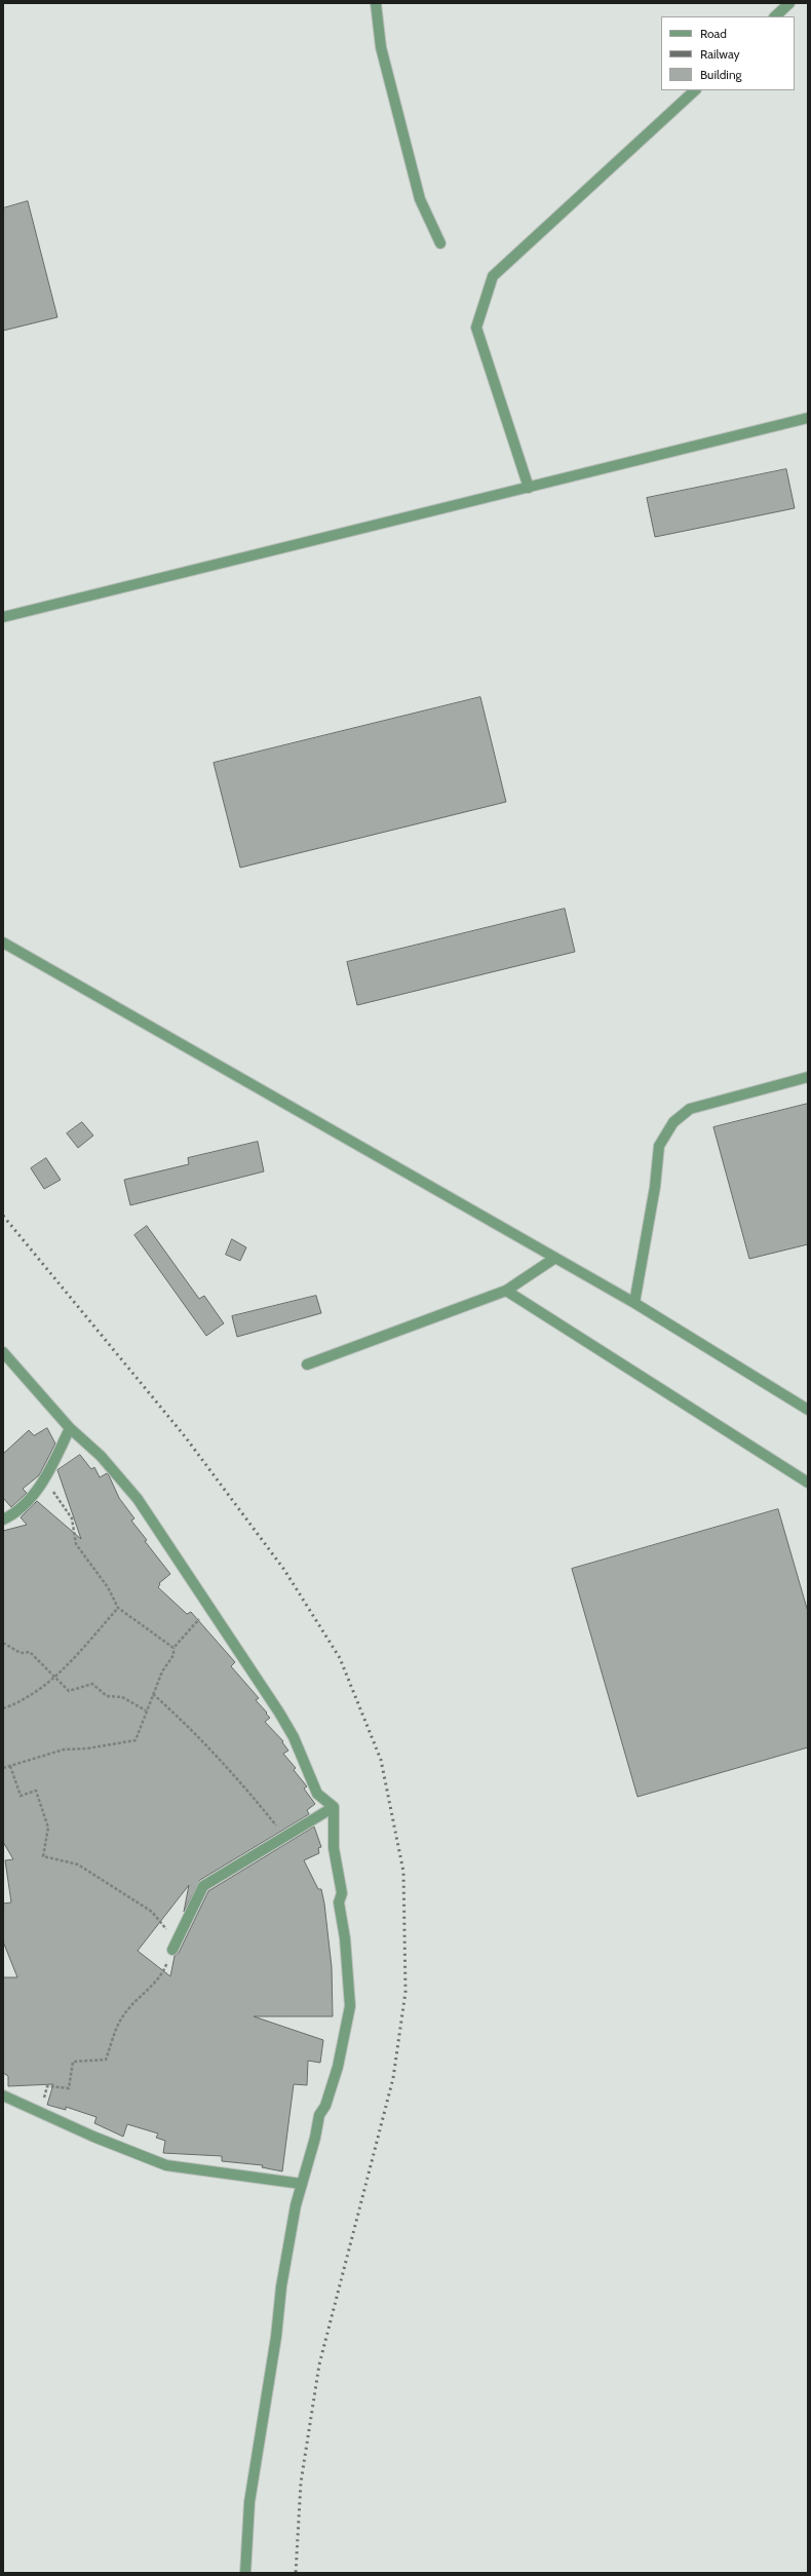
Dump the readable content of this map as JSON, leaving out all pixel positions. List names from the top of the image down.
{
  "legend": ["Road", "Railway", "Building"]
}
